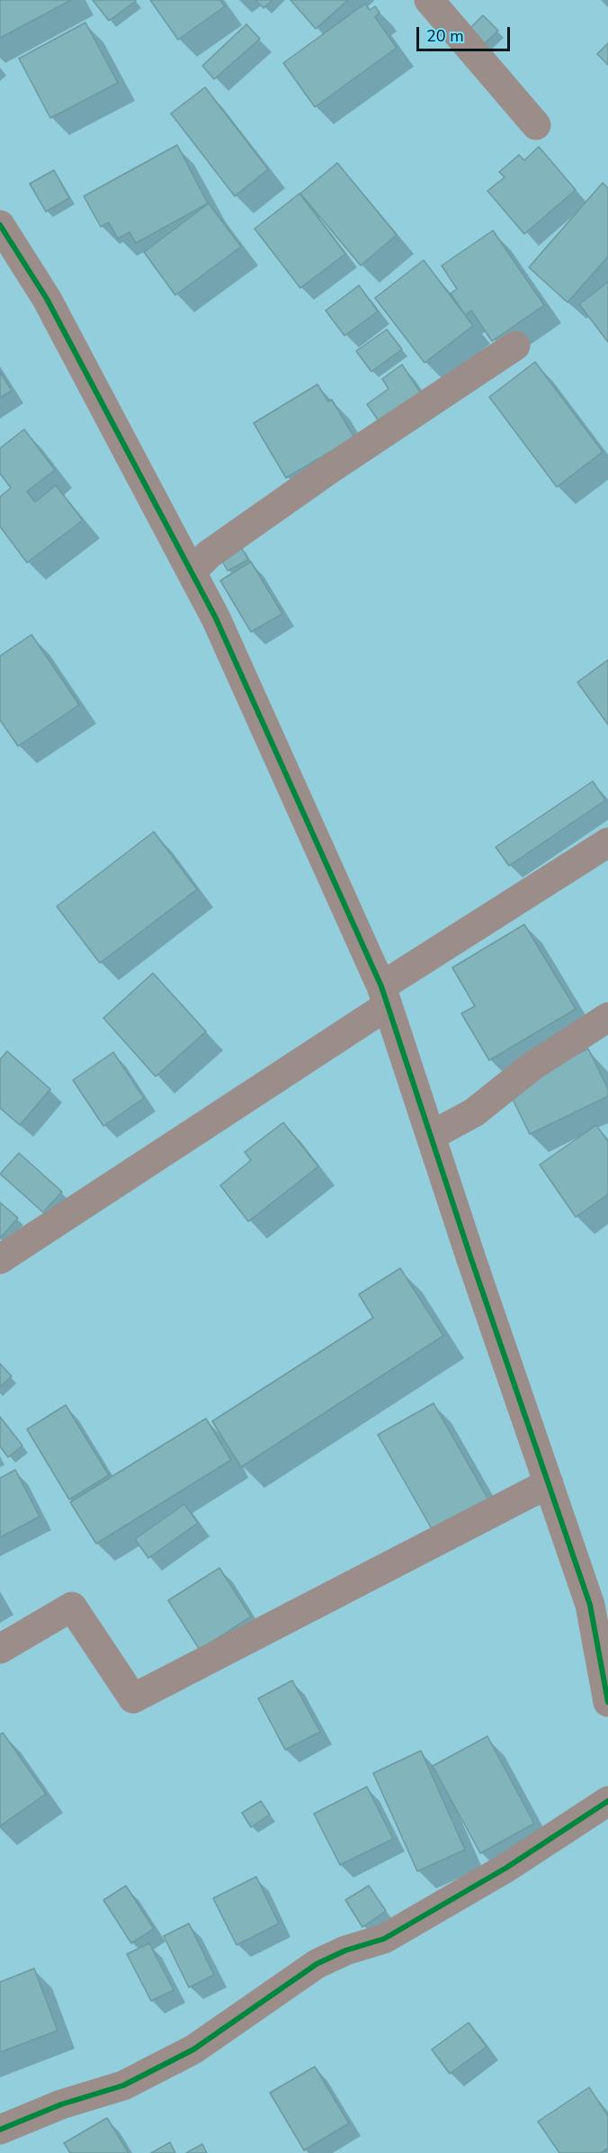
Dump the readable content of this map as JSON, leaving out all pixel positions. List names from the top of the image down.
{
  "scale_bar": "20 m"
}
